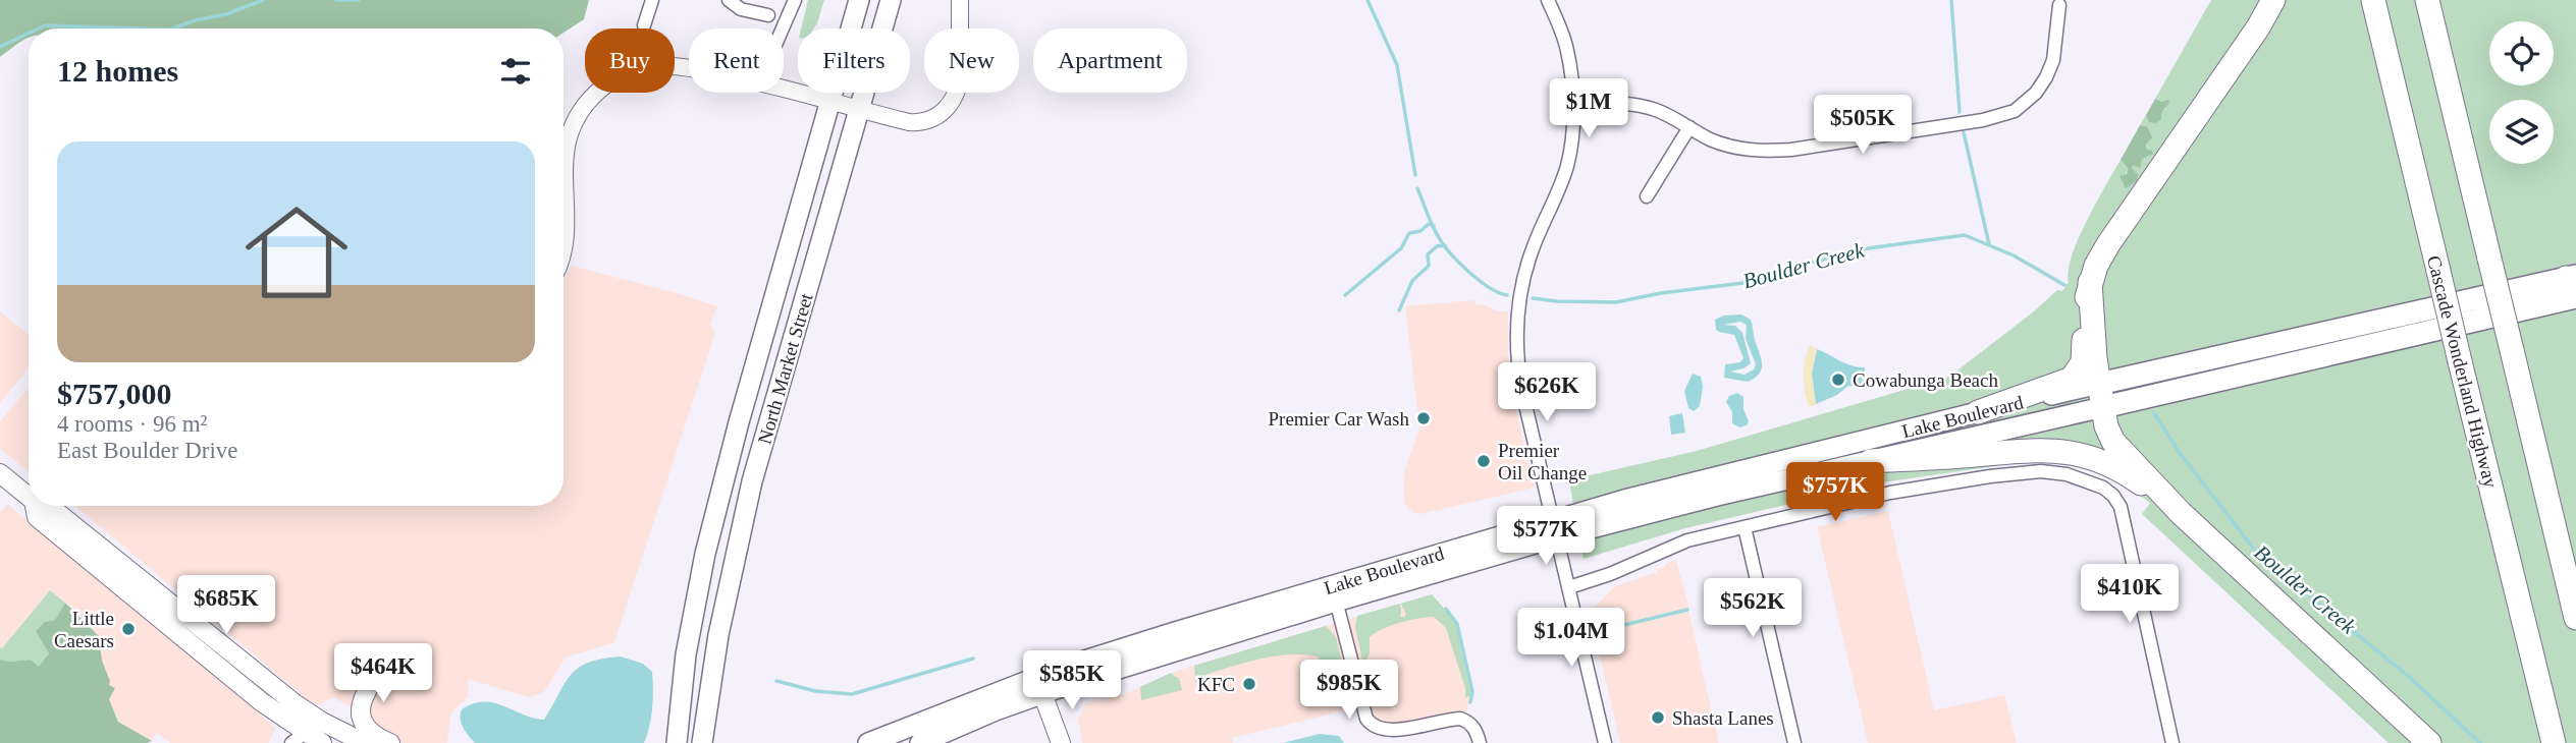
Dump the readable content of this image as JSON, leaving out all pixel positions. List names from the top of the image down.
{
  "streets": {
    "highway": ["Cascade Wonderland Highway", "Lake Boulevard"],
    "main road": ["North Market Street"]
  },
  "water": ["Boulder Creek"],
  "places": [
    "Cowabunga Beach",
    "Premier Car Wash",
    "Premier Oil Change",
    "Little Caesars",
    "KFC",
    "Shasta Lanes"
  ],
  "page": {
    "chip": [
      "Buy",
      "Rent",
      "Filters",
      "New",
      "Apartment"
    ],
    "heading": "12 homes",
    "price": [
      "$1M",
      "$505K",
      "$626K",
      "$757K",
      "$577K",
      "$410K",
      "$685K",
      "$562K",
      "$1.04M",
      "$464K",
      "$585K",
      "$985K"
    ],
    "list": [
      {
        "name": "$757,000",
        "note": "4 rooms · 96 m² · East Boulder Drive"
      }
    ]
  }
}
